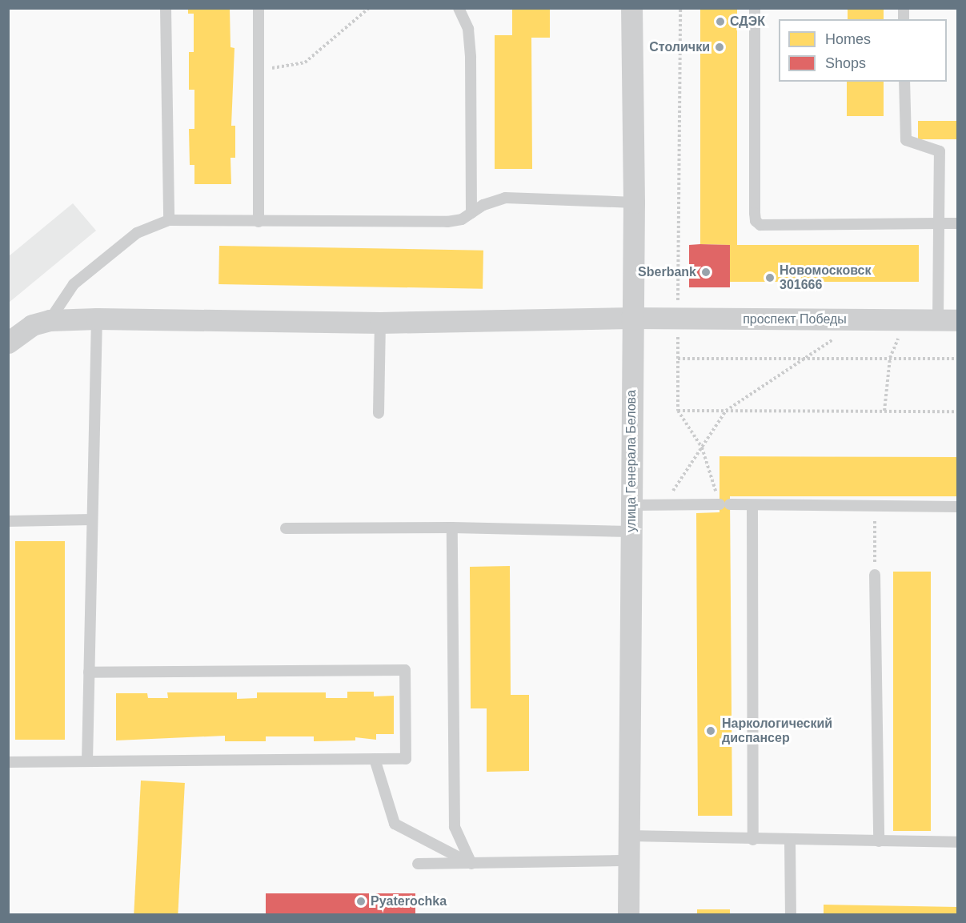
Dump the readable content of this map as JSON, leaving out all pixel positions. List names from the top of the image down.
{
  "streets": {
    "street": ["проспект Победы", "улица Генерала Белова"]
  },
  "crossings": [
    ["проспект Победы", "улица Генерала Белова"]
  ],
  "places": [
    "СДЭК",
    "Столички",
    "Sberbank",
    "Новомосковск 301666",
    "Наркологический диспансер",
    "Pyaterochka"
  ],
  "legend": ["Homes", "Shops"]
}
